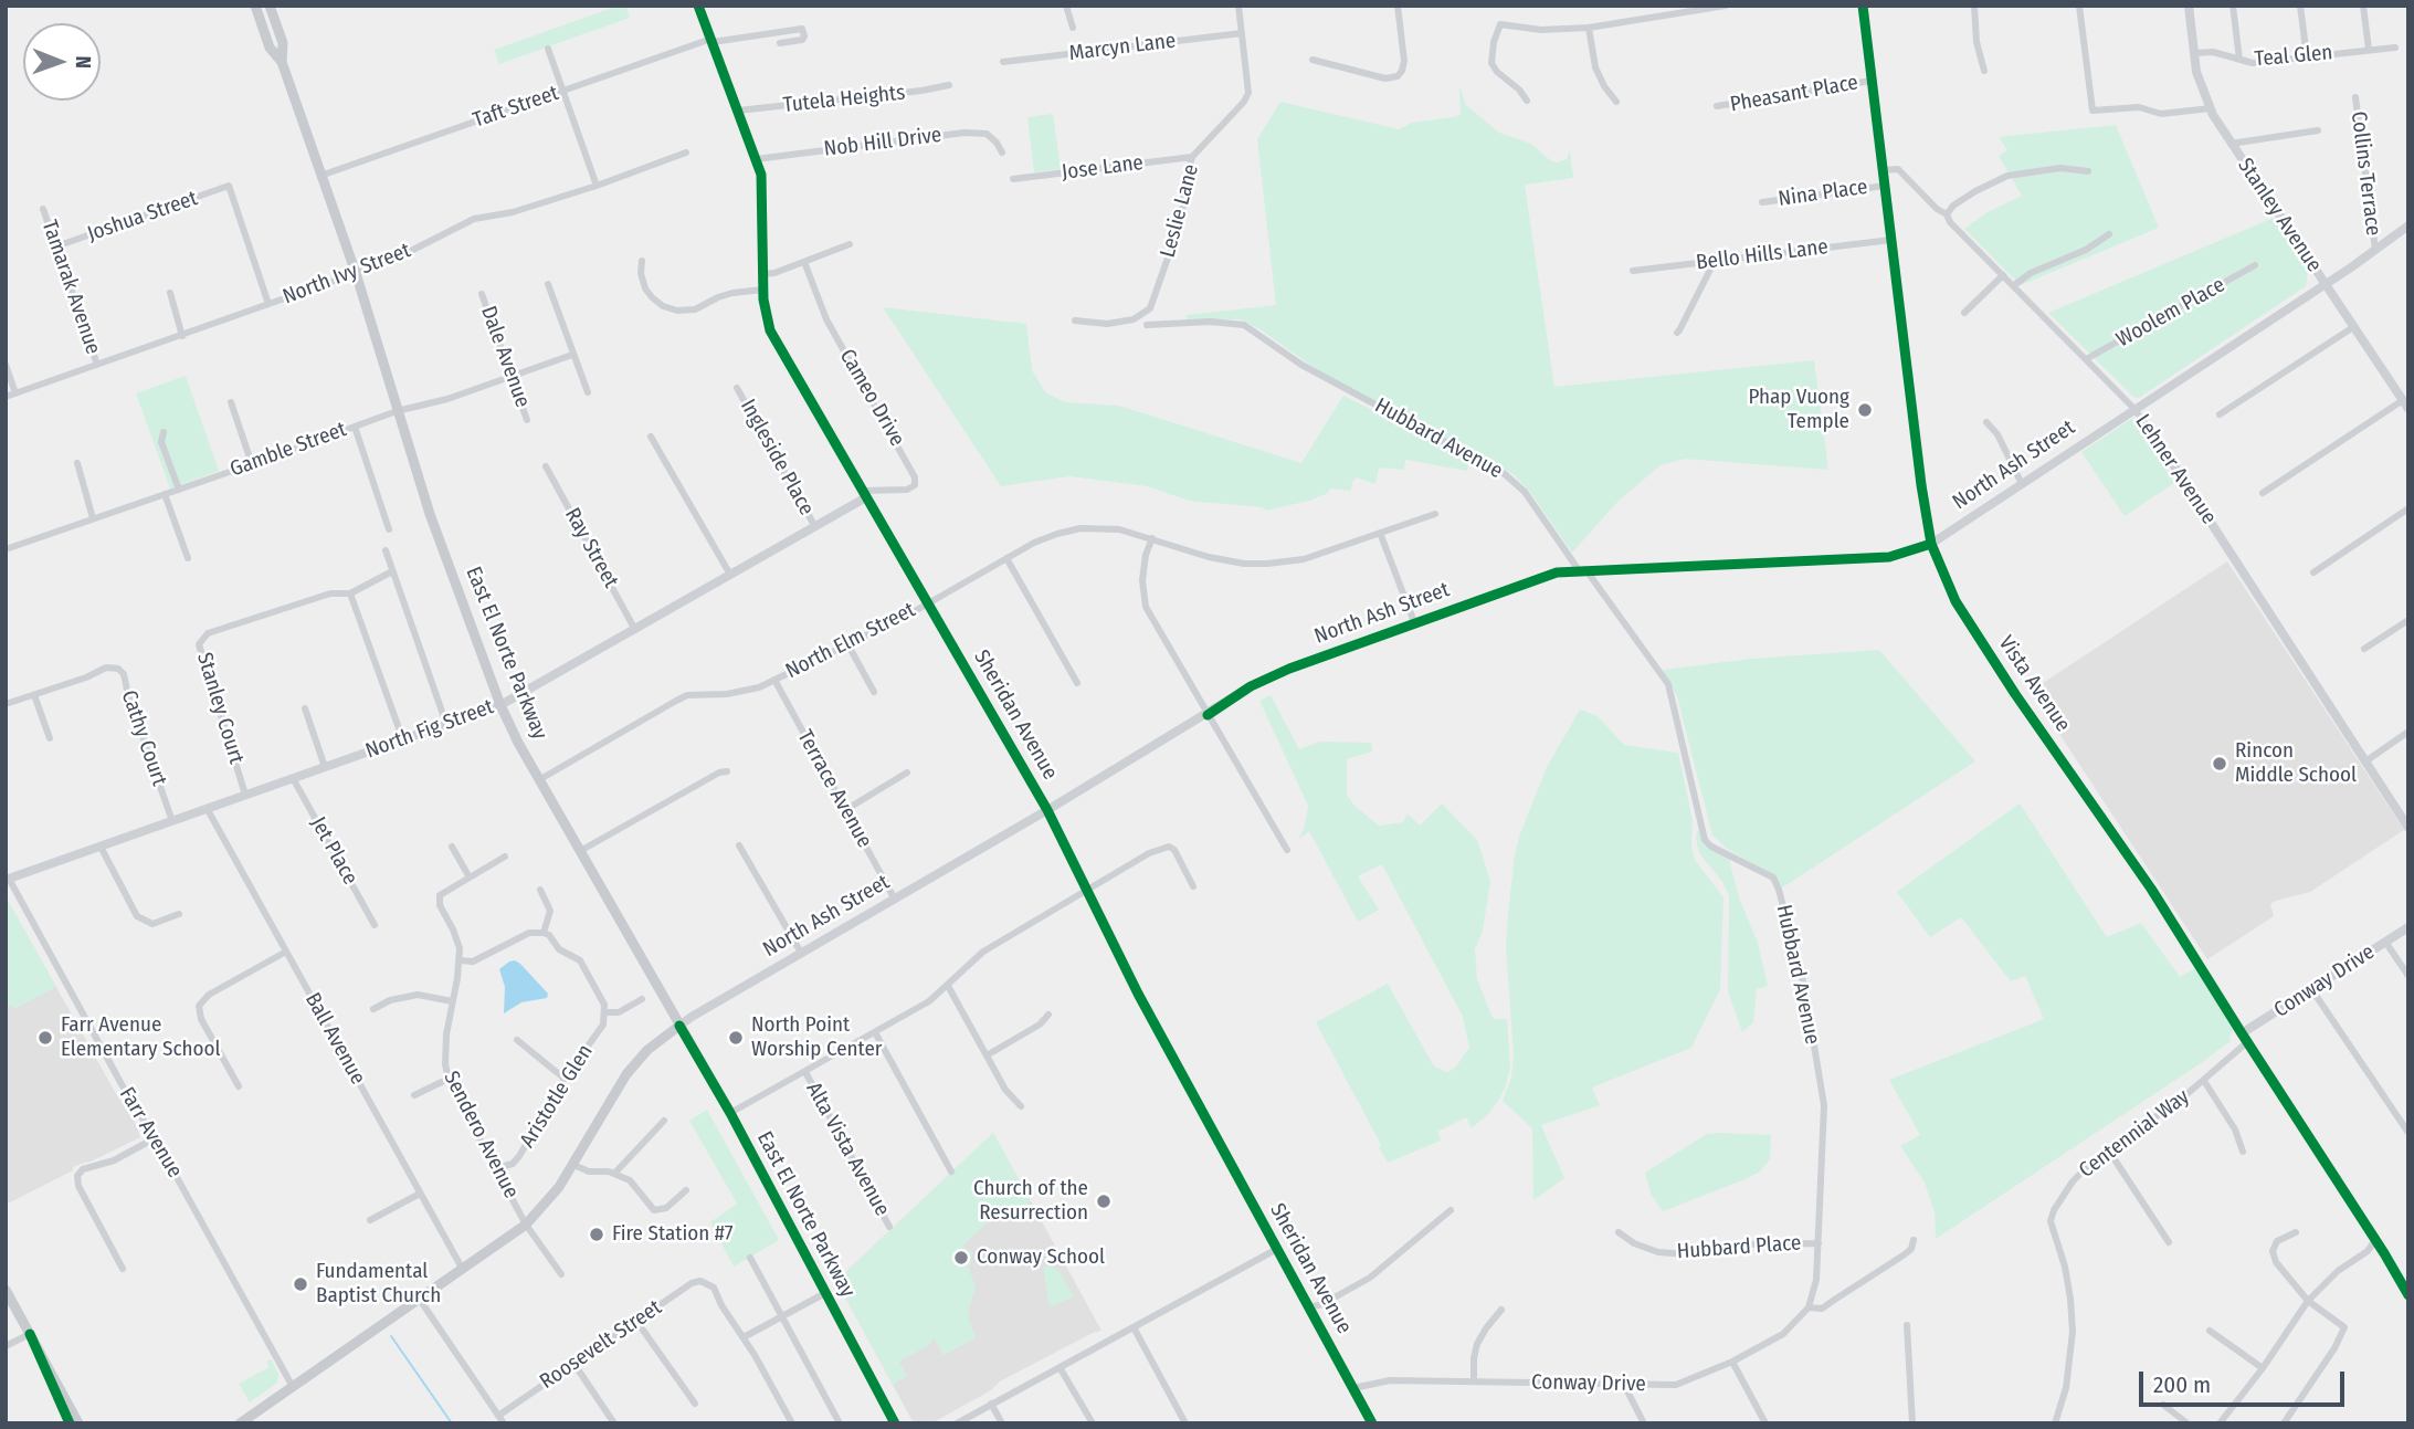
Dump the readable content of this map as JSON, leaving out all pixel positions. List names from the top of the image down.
{
  "streets": {
    "main road": ["North Ash Street", "East El Norte Parkway"],
    "street": [
      "Marcyn Lane",
      "Teal Glen",
      "Pheasant Place",
      "Tutela Heights",
      "Taft Street",
      "Nob Hill Drive",
      "Jose Lane",
      "Collins Terrace",
      "Nina Place",
      "Leslie Lane",
      "Stanley Avenue",
      "Joshua Street",
      "Bello Hills Lane",
      "North Ivy Street",
      "Tamarak Avenue",
      "Woolem Place",
      "Dale Avenue",
      "Cameo Drive",
      "Hubbard Avenue",
      "Gamble Street",
      "Ingleside Place",
      "Lehner Avenue",
      "Ray Street",
      "North Elm Street",
      "Vista Avenue",
      "Stanley Court",
      "Sheridan Avenue",
      "North Fig Street",
      "Cathy Court",
      "Terrace Avenue",
      "Jet Place",
      "Conway Drive",
      "Ball Avenue",
      "Aristotle Glen",
      "Farr Avenue",
      "Centennial Way",
      "Sendero Avenue",
      "Alta Vista Avenue",
      "Hubbard Place",
      "Roosevelt Street"
    ]
  },
  "crossings": [
    ["Marcyn Lane", "Leslie Lane"],
    ["Teal Glen", "Stanley Avenue"],
    ["Pheasant Place", "Vista Avenue"],
    ["Tutela Heights", "Sheridan Avenue"],
    ["Taft Street", "East El Norte Parkway"],
    ["Taft Street", "Sheridan Avenue"],
    ["Nob Hill Drive", "Sheridan Avenue"],
    ["Jose Lane", "Leslie Lane"],
    ["Collins Terrace", "North Ash Street"],
    ["Nina Place", "Vista Avenue"],
    ["Stanley Avenue", "North Ash Street"],
    ["Joshua Street", "North Ivy Street"],
    ["Joshua Street", "Tamarak Avenue"],
    ["Bello Hills Lane", "Vista Avenue"],
    ["North Ivy Street", "Tamarak Avenue"],
    ["North Ivy Street", "East El Norte Parkway"],
    ["Woolem Place", "Lehner Avenue"],
    ["Dale Avenue", "Gamble Street"],
    ["Cameo Drive", "Sheridan Avenue"],
    ["Cameo Drive", "North Fig Street"],
    ["Hubbard Avenue", "North Ash Street"],
    ["Hubbard Avenue", "Conway Drive"],
    ["Hubbard Avenue", "Hubbard Place"],
    ["Gamble Street", "East El Norte Parkway"],
    ["Ingleside Place", "North Fig Street"],
    ["North Ash Street", "Lehner Avenue"],
    ["North Ash Street", "East El Norte Parkway"],
    ["North Ash Street", "Vista Avenue"],
    ["North Ash Street", "Sheridan Avenue"],
    ["North Ash Street", "Terrace Avenue"],
    ["North Ash Street", "Ball Avenue"],
    ["North Ash Street", "Farr Avenue"],
    ["North Ash Street", "Sendero Avenue"],
    ["Lehner Avenue", "Vista Avenue"],
    ["Ray Street", "North Fig Street"],
    ["North Elm Street", "East El Norte Parkway"],
    ["North Elm Street", "Sheridan Avenue"],
    ["North Elm Street", "Terrace Avenue"],
    ["East El Norte Parkway", "North Fig Street"],
    ["Vista Avenue", "Conway Drive"],
    ["Vista Avenue", "Centennial Way"],
    ["Stanley Court", "North Fig Street"],
    ["Sheridan Avenue", "North Fig Street"],
    ["Sheridan Avenue", "Conway Drive"],
    ["North Fig Street", "Cathy Court"],
    ["North Fig Street", "Jet Place"],
    ["North Fig Street", "Ball Avenue"],
    ["North Fig Street", "Farr Avenue"],
    ["Conway Drive", "Centennial Way"],
    ["Aristotle Glen", "Sendero Avenue"]
  ],
  "places": [
    "Phap Vuong Temple",
    "Rincon Middle School",
    "Farr Avenue Elementary School",
    "North Point Worship Center",
    "Church of the Resurrection",
    "Fire Station #7",
    "Conway School",
    "Fundamental Baptist Church"
  ],
  "scale_bar": "200 m",
  "north": "right"
}
